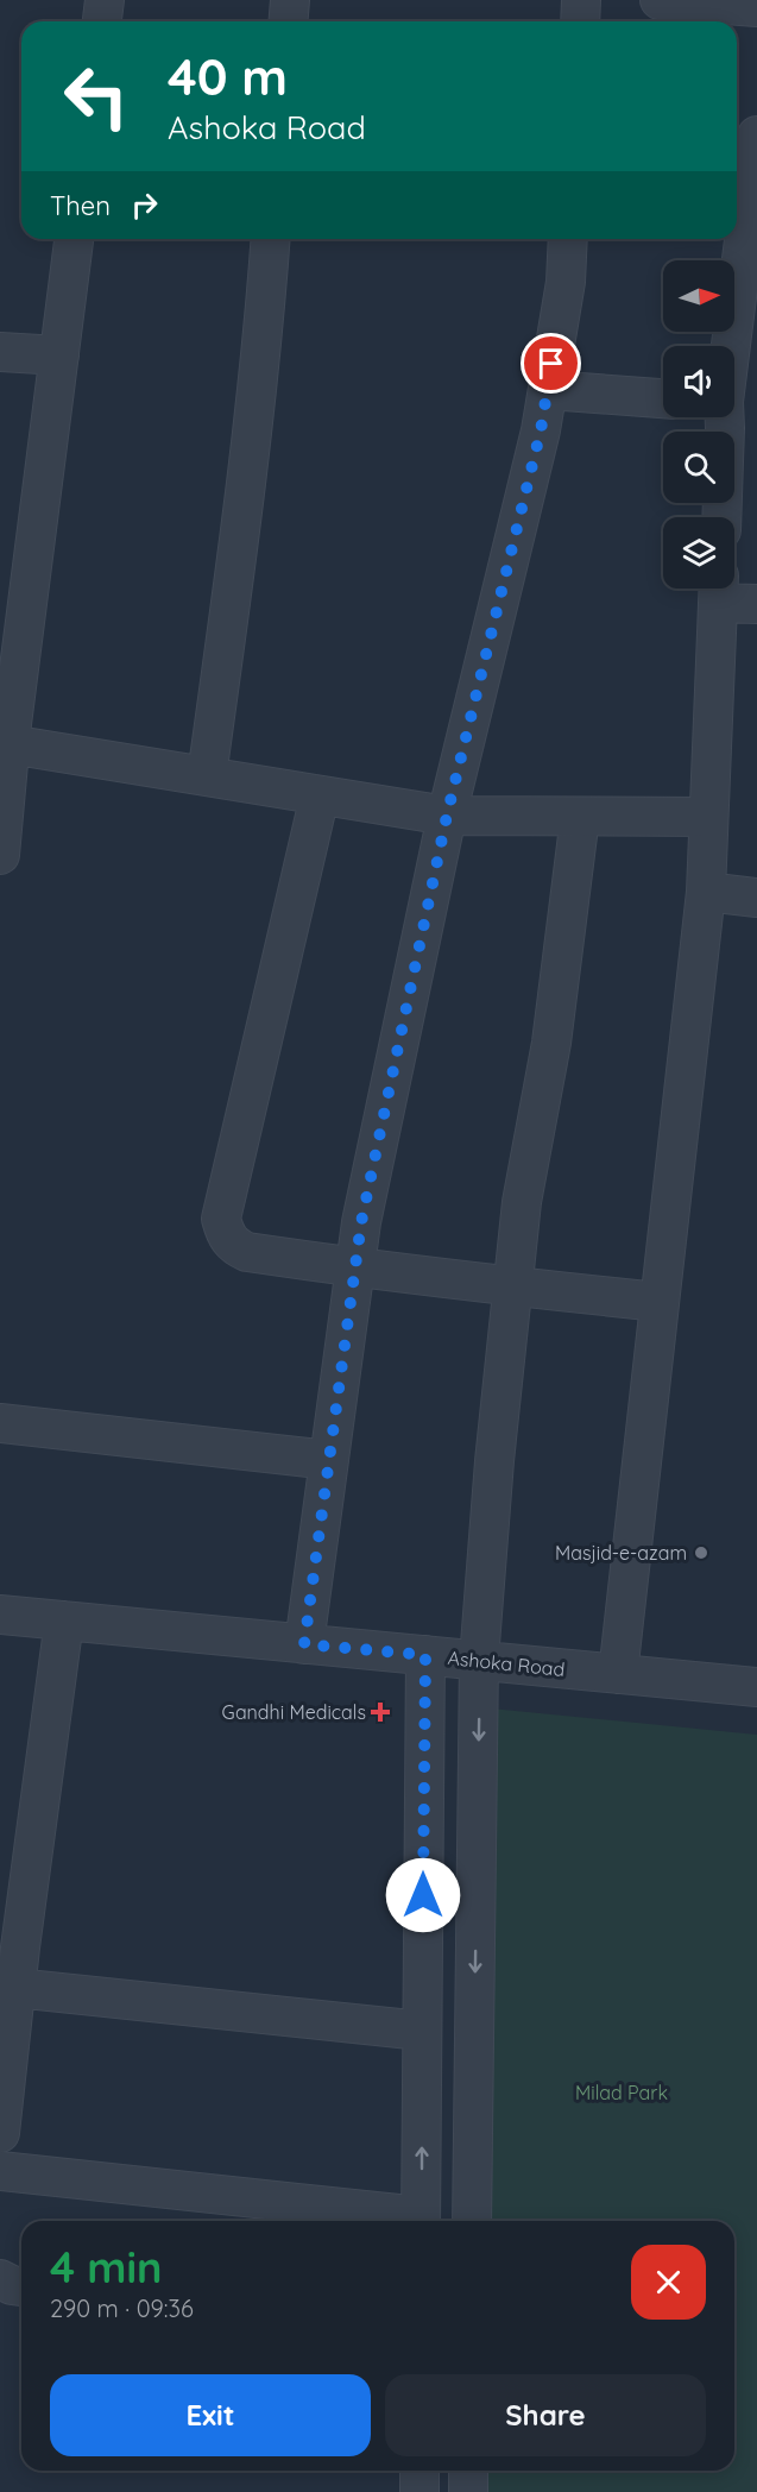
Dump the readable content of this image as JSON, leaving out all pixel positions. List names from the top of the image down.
{
  "streets": {
    "street": ["Ashoka Road"]
  },
  "parks": ["Milad Park"],
  "places": {
    "other": ["Masjid-e-azam"],
    "health": ["Gandhi Medicals"]
  },
  "north": "right",
  "page": {
    "turn": ["40 m", "Ashoka Road"],
    "then": "Then",
    "heading": ["4 min", "290 m · 09:36"],
    "buttons": ["Exit", "Share"]
  }
}
